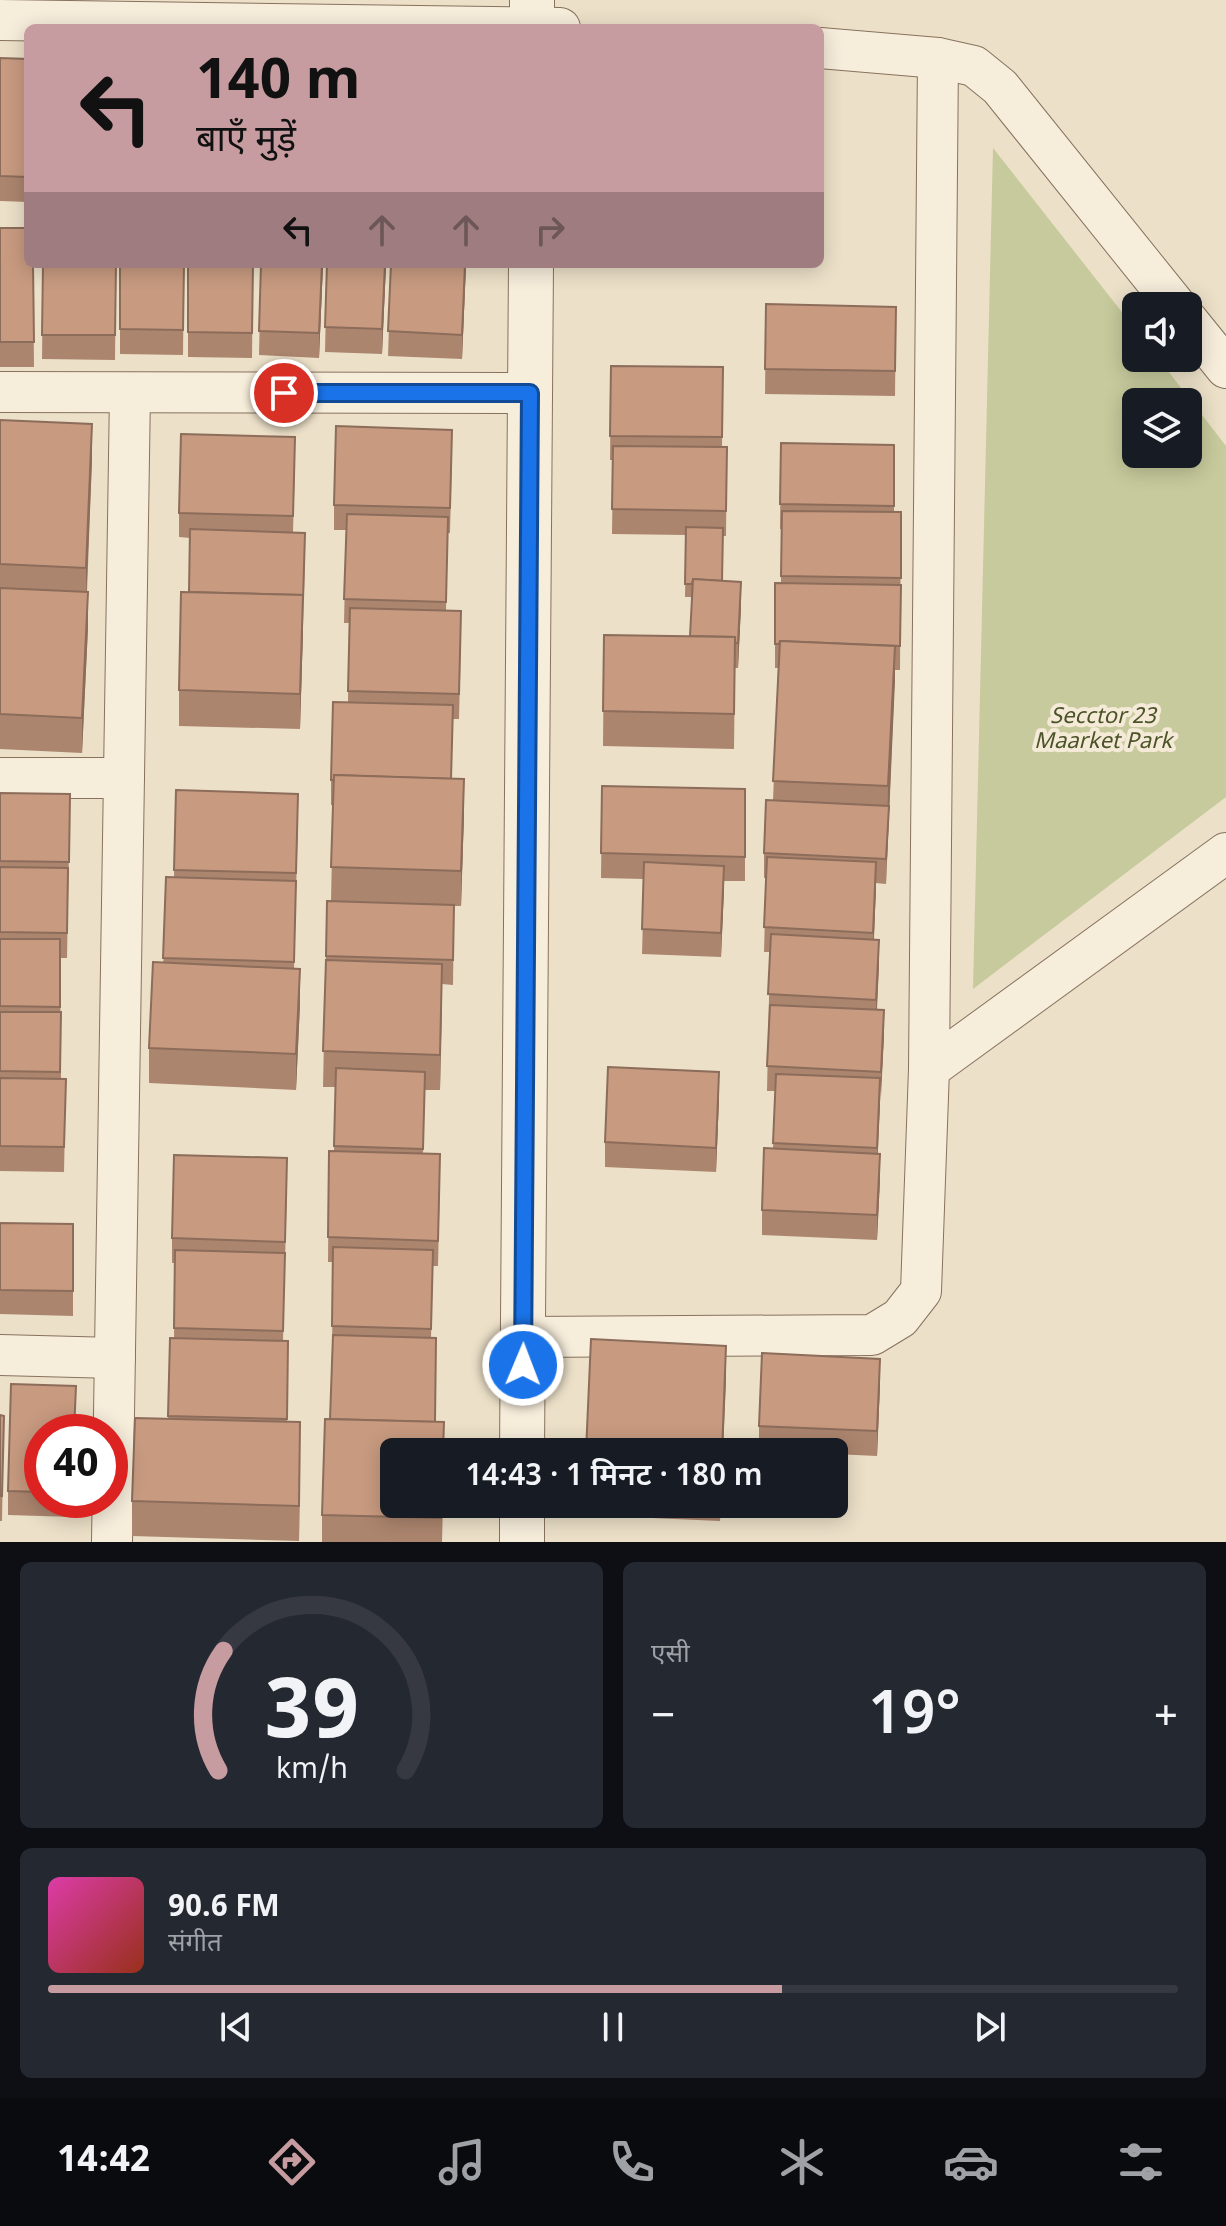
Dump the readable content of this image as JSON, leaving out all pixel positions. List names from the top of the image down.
{
  "parks": ["Secctor 23 Maarket Park"],
  "page": {
    "turn": ["140 m", "बाएँ मुड़ें"],
    "limit": "40",
    "trip": "14:43 · 1 मिनट · 180 m",
    "tile": "एसी",
    "heat": ["−", "19°", "+"],
    "song": ["90.6 FM", "संगीत"],
    "tabs": "14:42",
    "gauge": ["39", "km/h"]
  }
}
